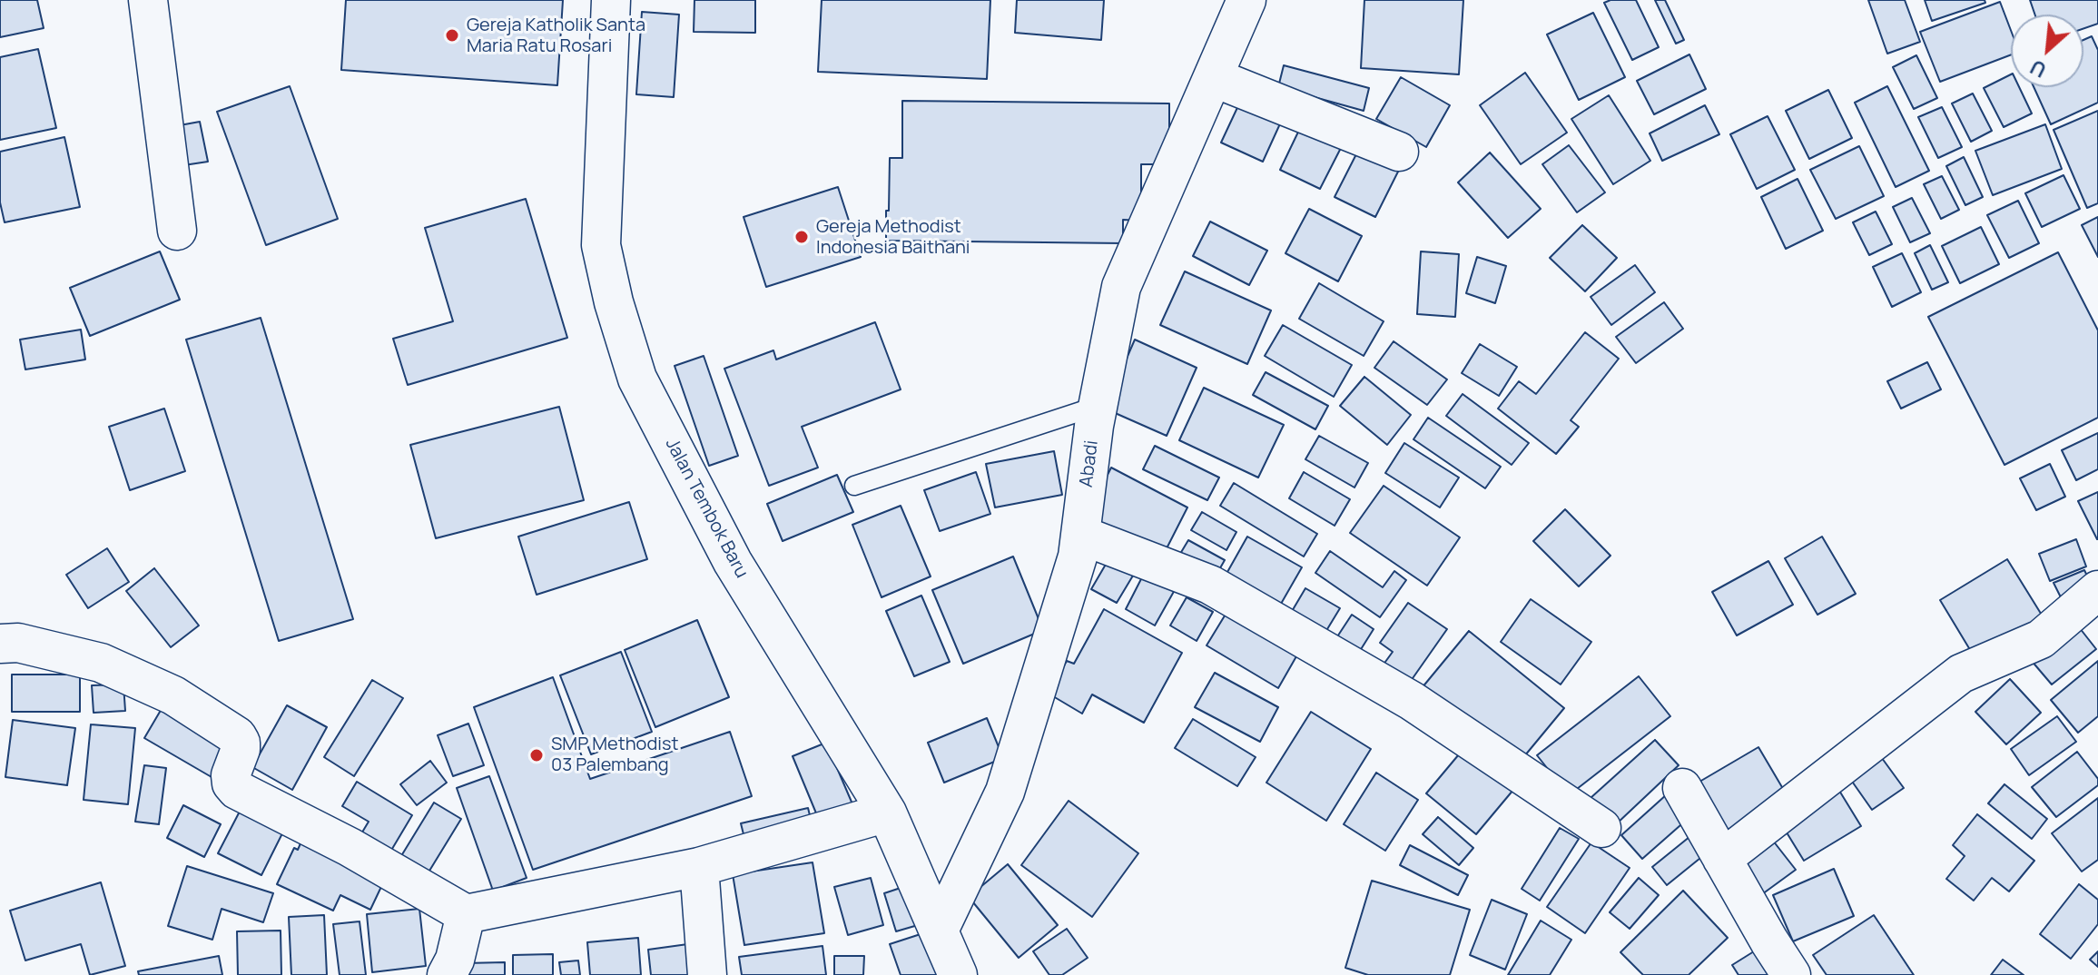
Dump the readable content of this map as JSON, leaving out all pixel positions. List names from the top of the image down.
{
  "streets": {
    "street": ["Abadi", "Jalan Tembok Baru"]
  },
  "crossings": [
    ["Abadi", "Jalan Tembok Baru"]
  ],
  "places": ["Gereja Katholik Santa Maria Ratu Rosari", "Gereja Methodist Indonesia Baithani", "SMP Methodist 03 Palembang"],
  "north": "bottom left"
}
